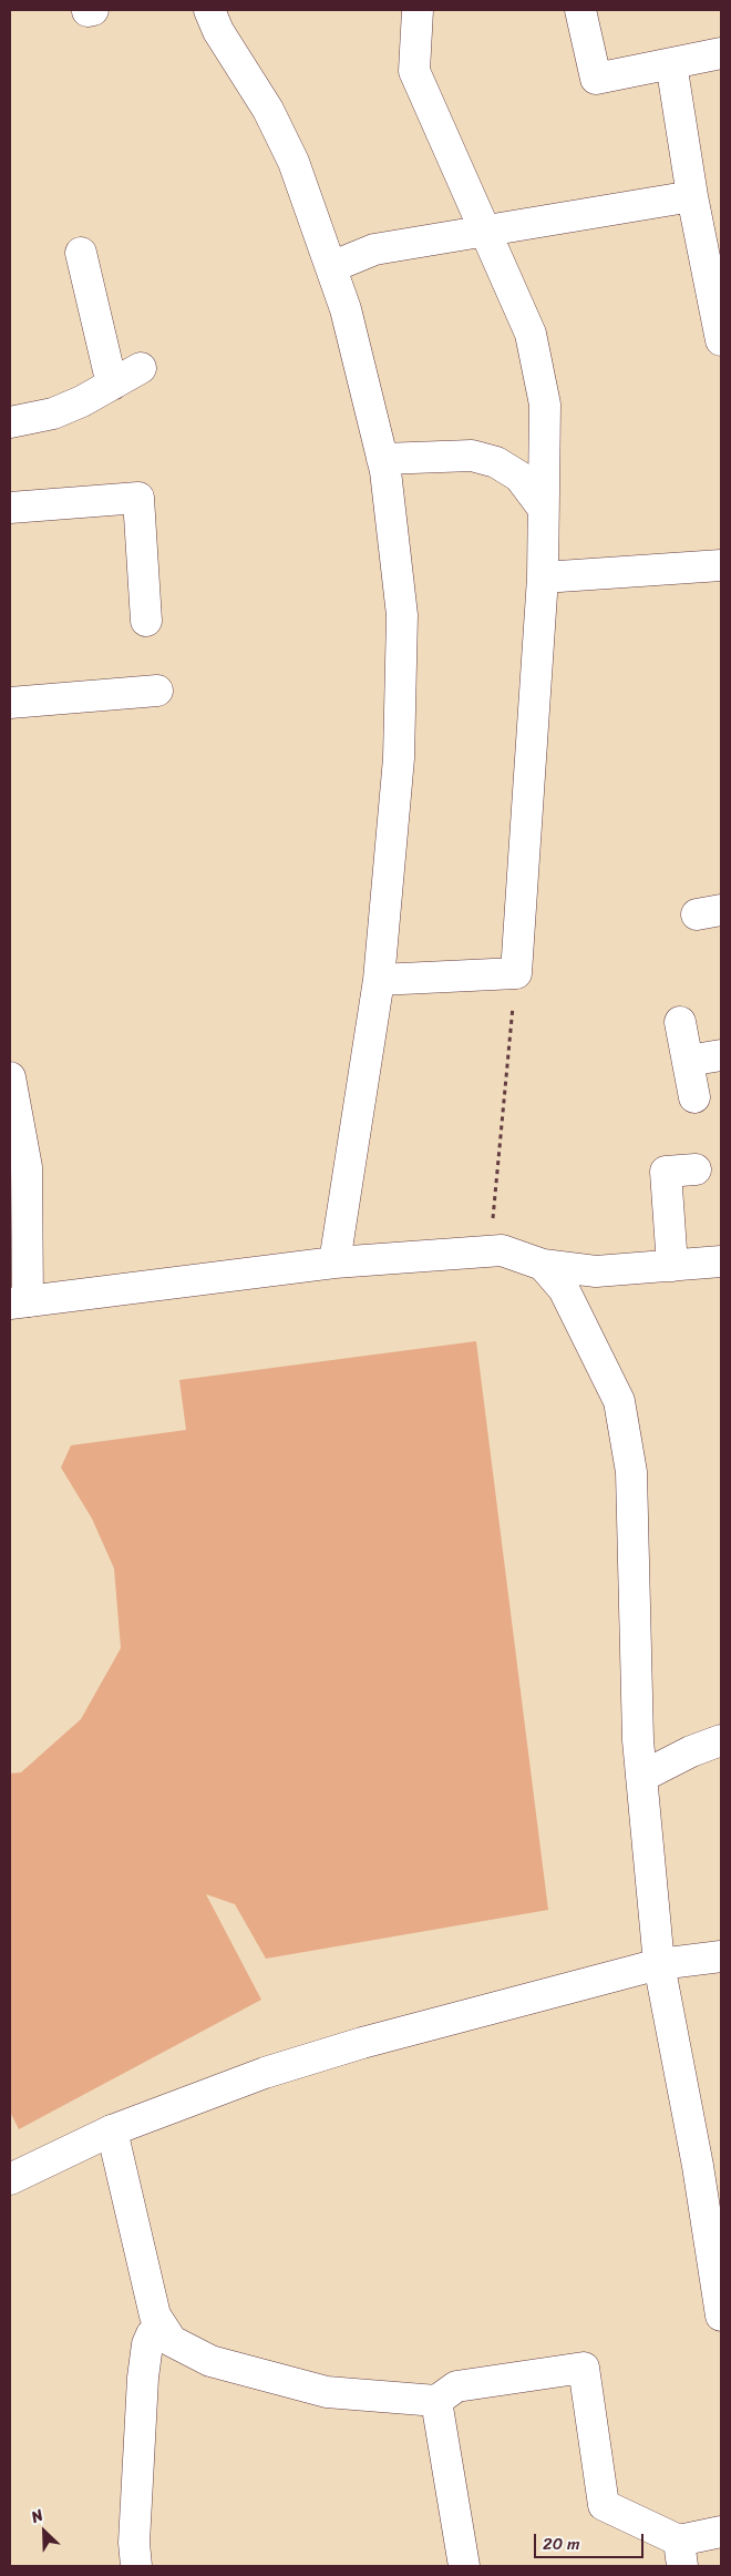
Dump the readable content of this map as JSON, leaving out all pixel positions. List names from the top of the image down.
{
  "scale_bar": "20 m",
  "north": "top left"
}
